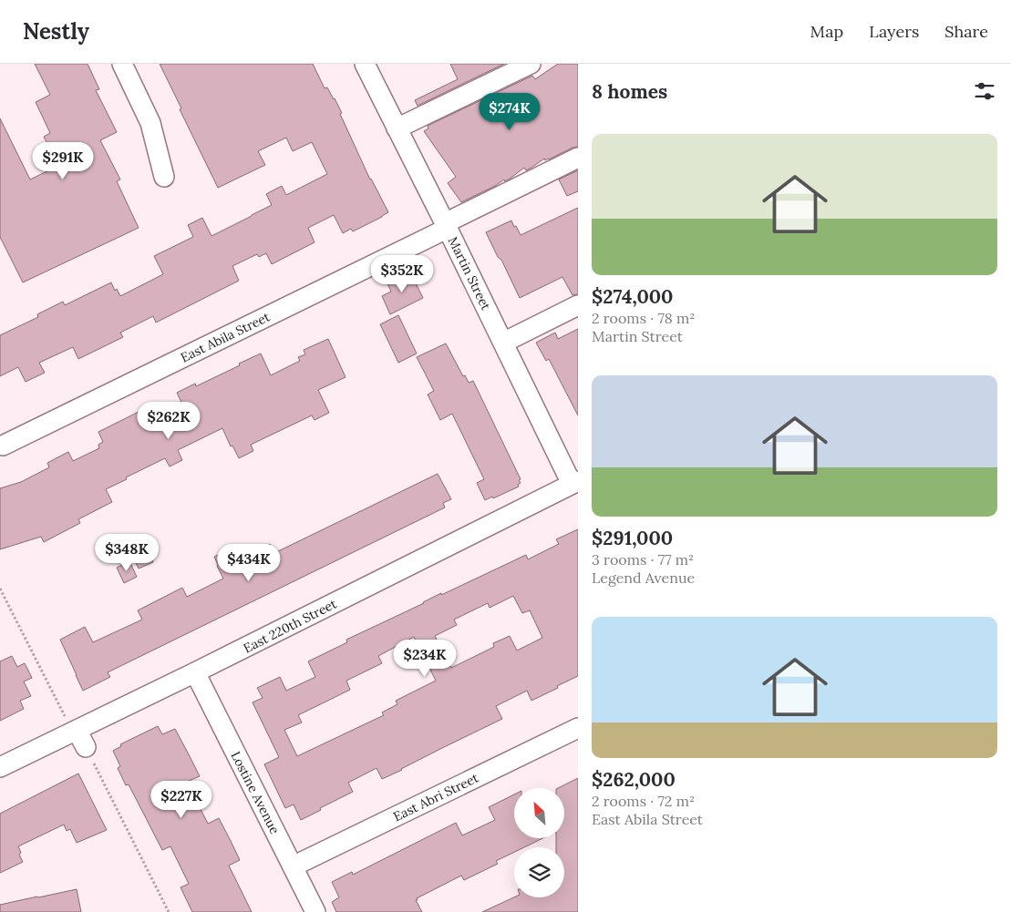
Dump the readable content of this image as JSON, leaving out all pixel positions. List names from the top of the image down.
{
  "streets": {
    "street": [
      "Martin Street",
      "East Abila Street",
      "East 220th Street",
      "Lostine Avenue",
      "East Abri Street"
    ]
  },
  "crossings": [
    ["Martin Street", "East Abila Street"],
    ["Martin Street", "East 220th Street"],
    ["East 220th Street", "Lostine Avenue"],
    ["Lostine Avenue", "East Abri Street"]
  ],
  "north": "top left",
  "page": {
    "header": "Nestly",
    "nav": ["Map", "Layers", "Share"],
    "heading": "8 homes",
    "price": [
      "$274K",
      "$291K",
      "$352K",
      "$262K",
      "$348K",
      "$434K",
      "$234K",
      "$227K"
    ],
    "list": [
      {
        "name": "$274,000",
        "note": "2 rooms · 78 m² · Martin Street"
      },
      {
        "name": "$291,000",
        "note": "3 rooms · 77 m² · Legend Avenue"
      },
      {
        "name": "$262,000",
        "note": "2 rooms · 72 m² · East Abila Street"
      }
    ]
  }
}
